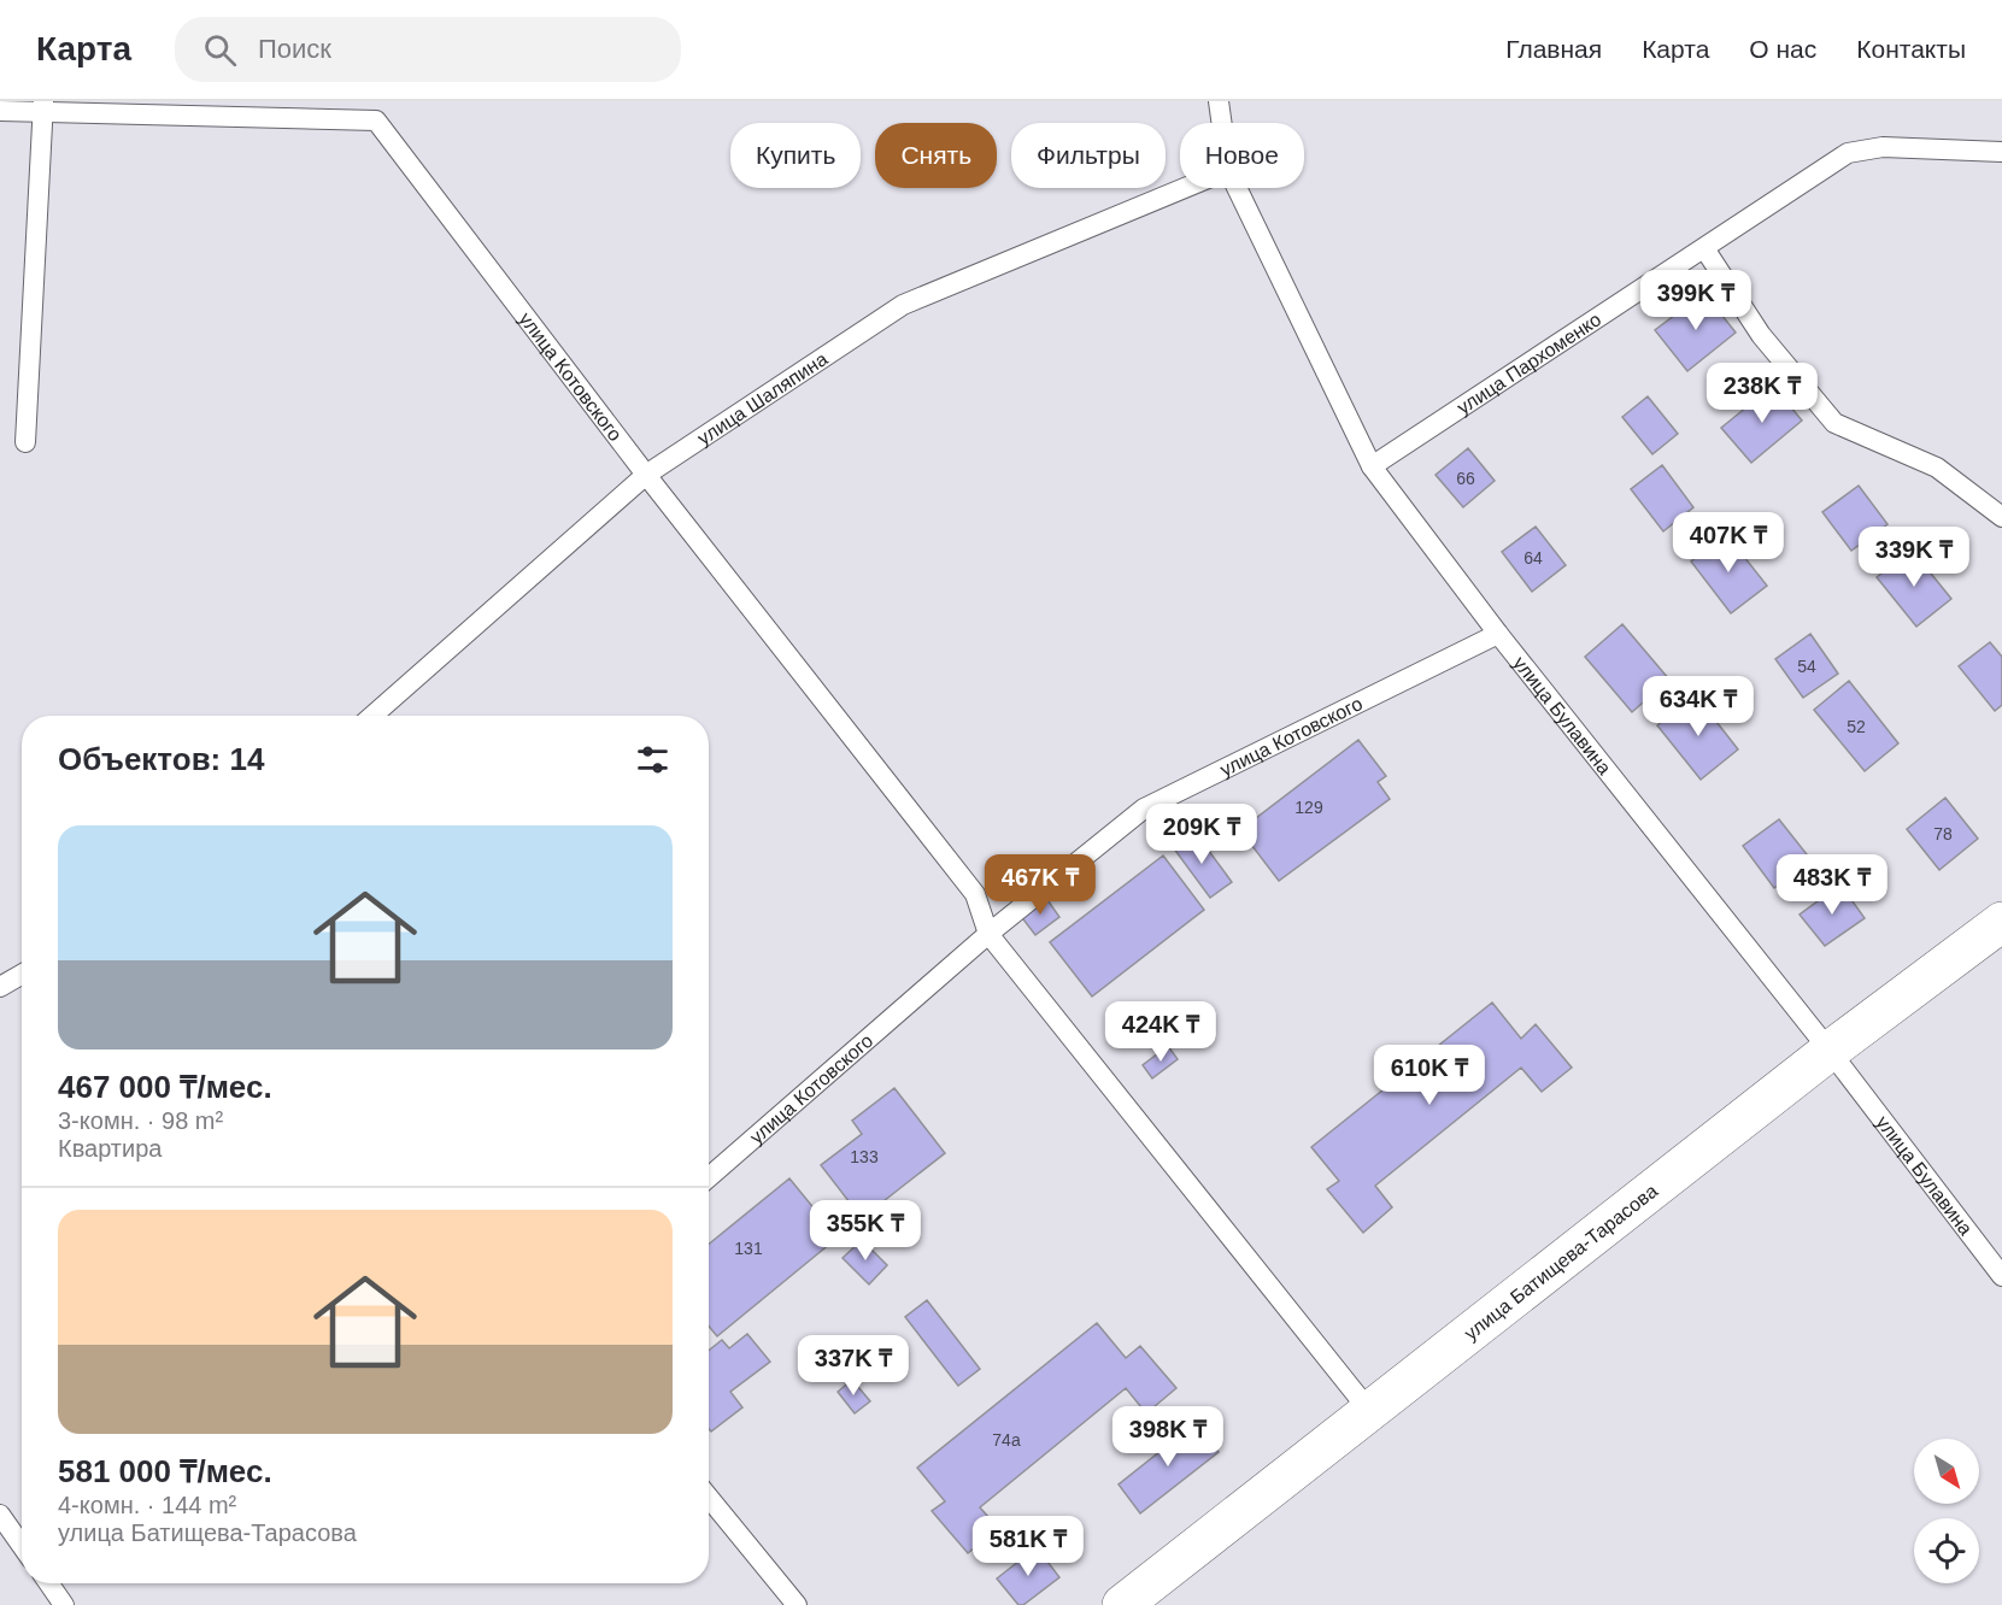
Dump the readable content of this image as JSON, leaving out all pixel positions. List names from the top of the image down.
{
  "streets": {
    "street": ["улица Батищева-Тарасова"],
    "lane": [
      "улица Пархоменко",
      "улица Котовского",
      "улица Шаляпина",
      "улица Булавина"
    ]
  },
  "crossings": [
    ["улица Пархоменко", "улица Булавина"],
    ["улица Котовского", "улица Шаляпина"],
    ["улица Котовского", "улица Булавина"],
    ["улица Булавина", "улица Батищева-Тарасова"]
  ],
  "house_numbers": [
    "66",
    "64",
    "54",
    "52",
    "129",
    "78",
    "133",
    "131",
    "74а"
  ],
  "north": "bottom right",
  "page": {
    "header": "Карта",
    "search": "Поиск",
    "nav": [
      "Главная",
      "Карта",
      "О нас",
      "Контакты"
    ],
    "chip": [
      "Купить",
      "Снять",
      "Фильтры",
      "Новое"
    ],
    "price": [
      "399K ₸",
      "238K ₸",
      "407K ₸",
      "339K ₸",
      "634K ₸",
      "209K ₸",
      "467K ₸",
      "483K ₸",
      "424K ₸",
      "610K ₸",
      "355K ₸",
      "337K ₸",
      "398K ₸",
      "581K ₸"
    ],
    "heading": "Объектов: 14",
    "list": [
      {
        "name": "467 000 ₸/мес.",
        "note": "3-комн. · 98 m² · Квартира"
      },
      {
        "name": "581 000 ₸/мес.",
        "note": "4-комн. · 144 m² · улица Батищева-Тарасова"
      }
    ]
  }
}
